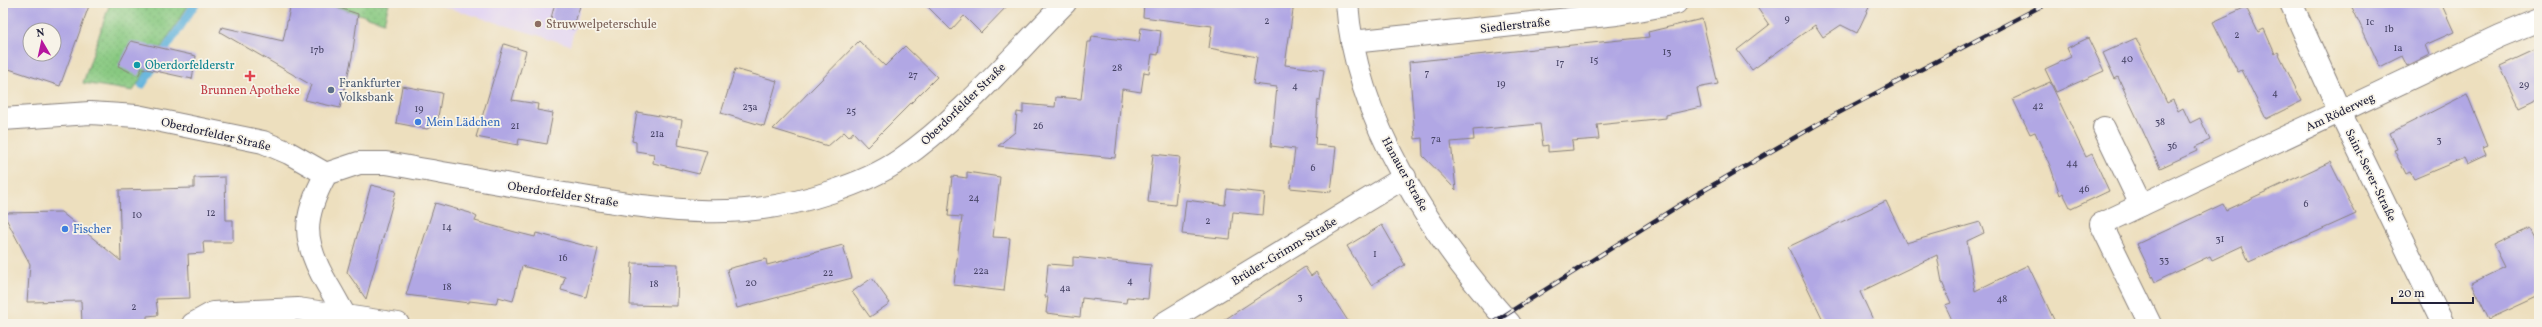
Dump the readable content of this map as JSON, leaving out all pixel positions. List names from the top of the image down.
{
  "streets": {
    "street": [
      "Siedlerstraße",
      "Oberdorfelder Straße",
      "Am Röderweg",
      "Hanauer Straße",
      "Saint-Sever-Straße",
      "Brüder-Grimm-Straße"
    ]
  },
  "crossings": [
    ["Siedlerstraße", "Hanauer Straße"],
    ["Am Röderweg", "Saint-Sever-Straße"],
    ["Hanauer Straße", "Brüder-Grimm-Straße"]
  ],
  "places": {
    "other": [
      "Struwwelpeterschule",
      "Oberdorfelderstr",
      "Frankfurter Volksbank",
      "Mein Lädchen",
      "Fischer"
    ],
    "health": ["Brunnen Apotheke"]
  },
  "house_numbers": [
    "9",
    "2",
    "1c",
    "1b",
    "2",
    "1a",
    "17b",
    "13",
    "40",
    "15",
    "17",
    "28",
    "7",
    "27",
    "19",
    "29",
    "4",
    "4",
    "42",
    "23a",
    "19",
    "25",
    "38",
    "21",
    "26",
    "21a",
    "7a",
    "3",
    "36",
    "44",
    "6",
    "46",
    "24",
    "6",
    "12",
    "10",
    "2",
    "14",
    "31",
    "1",
    "16",
    "33",
    "22a",
    "22",
    "4",
    "20",
    "18",
    "18",
    "4a",
    "3",
    "48",
    "2"
  ],
  "scale_bar": "20 m",
  "north": "top"
}
